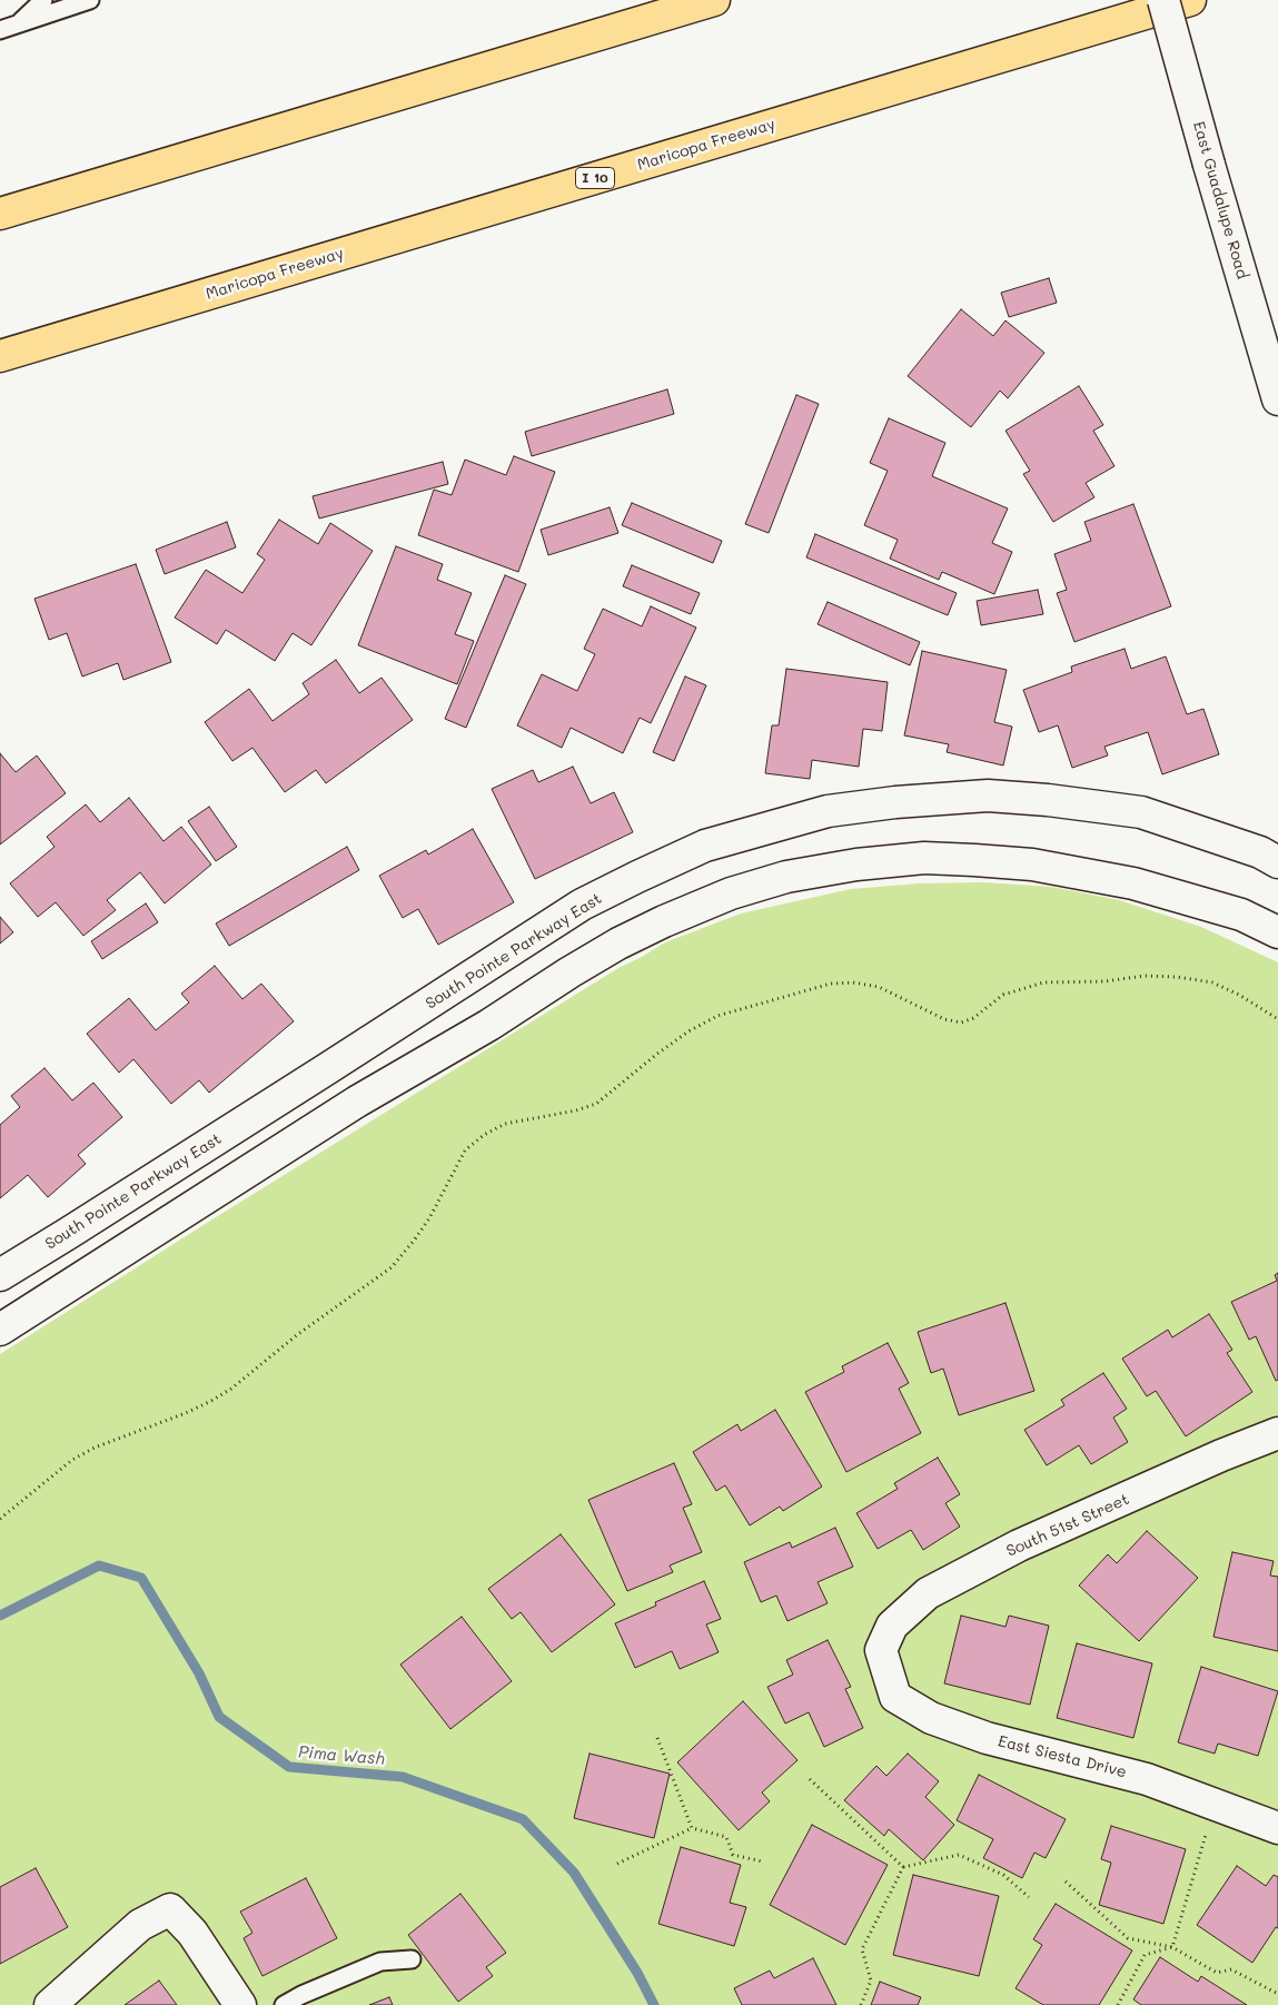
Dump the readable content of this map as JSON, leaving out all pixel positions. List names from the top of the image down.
{
  "streets": {
    "highway": ["Maricopa Freeway", "I 10"],
    "main road": [
      "East Guadalupe Road",
      "South Pointe Parkway East",
      "South 51st Street",
      "East Siesta Drive"
    ]
  },
  "crossings": [
    ["South 51st Street", "East Siesta Drive"]
  ],
  "water": ["Pima Wash"]
}
